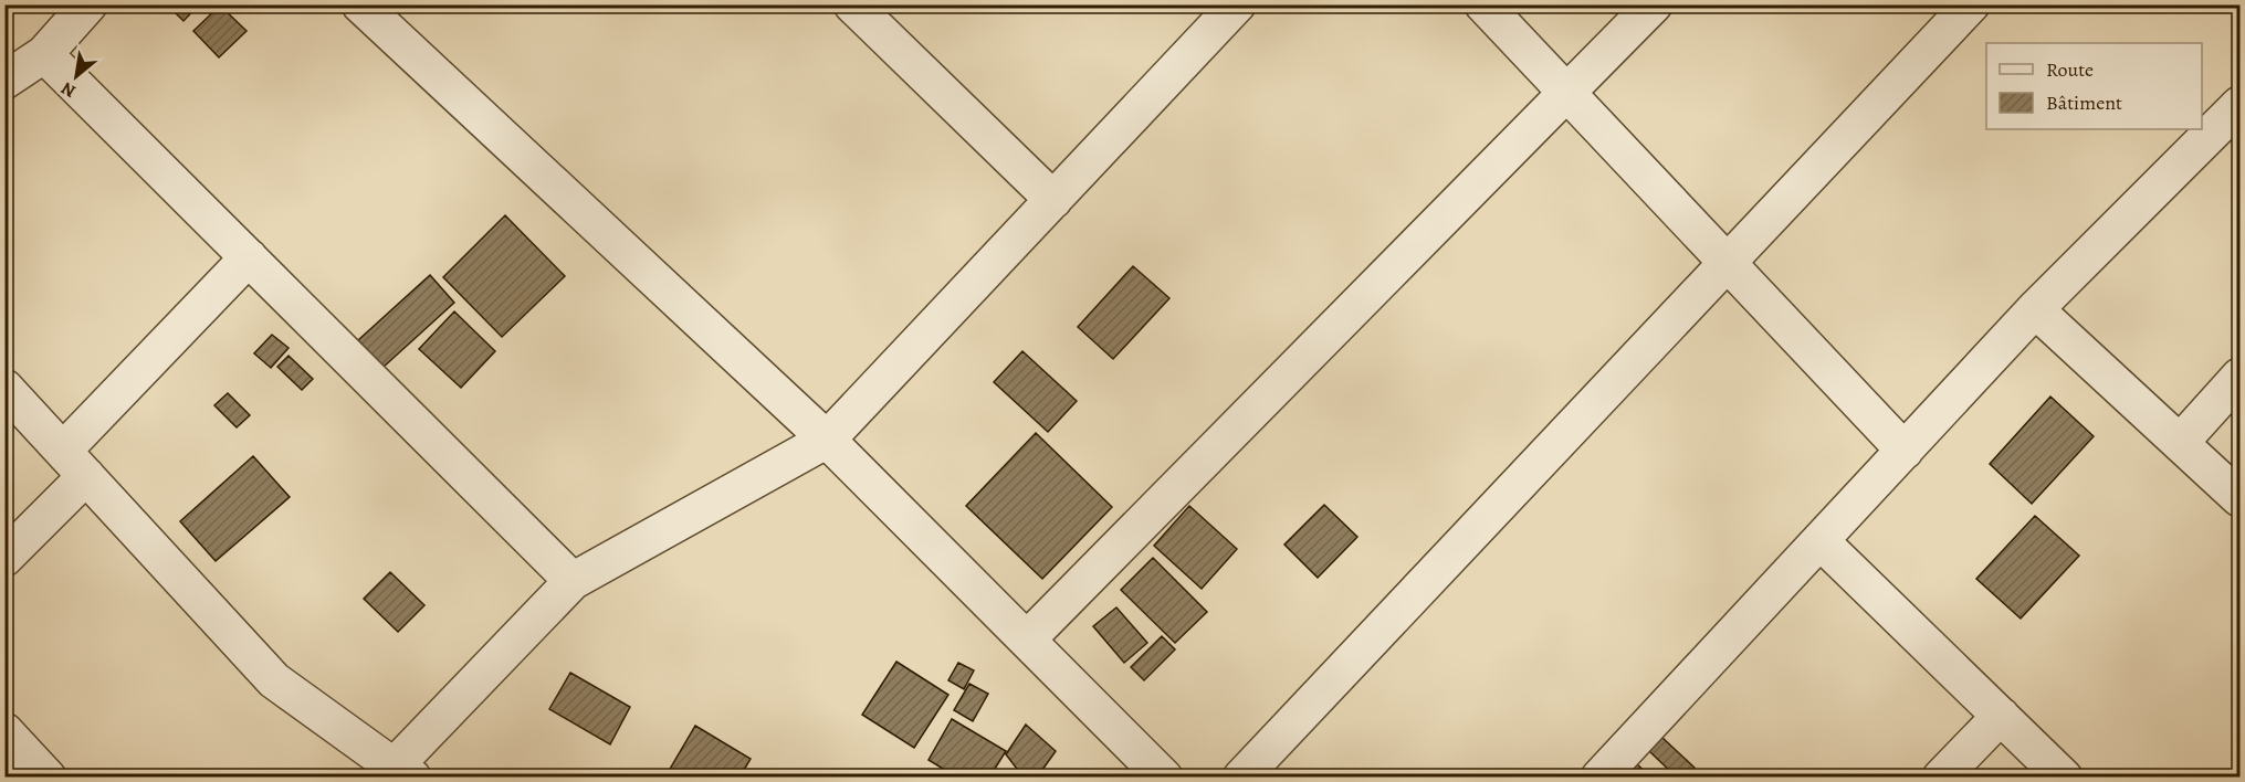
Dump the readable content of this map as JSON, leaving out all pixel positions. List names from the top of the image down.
{
  "legend": ["Route", "Bâtiment"],
  "north": "bottom left"
}
